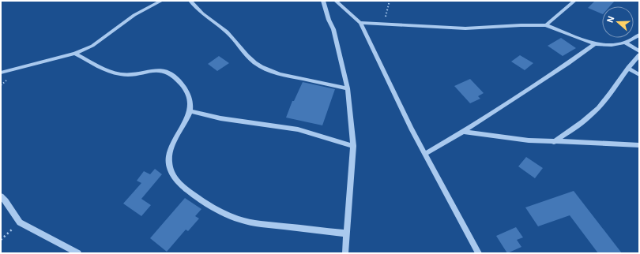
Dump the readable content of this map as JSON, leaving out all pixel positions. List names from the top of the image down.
{
  "north": "left"
}
